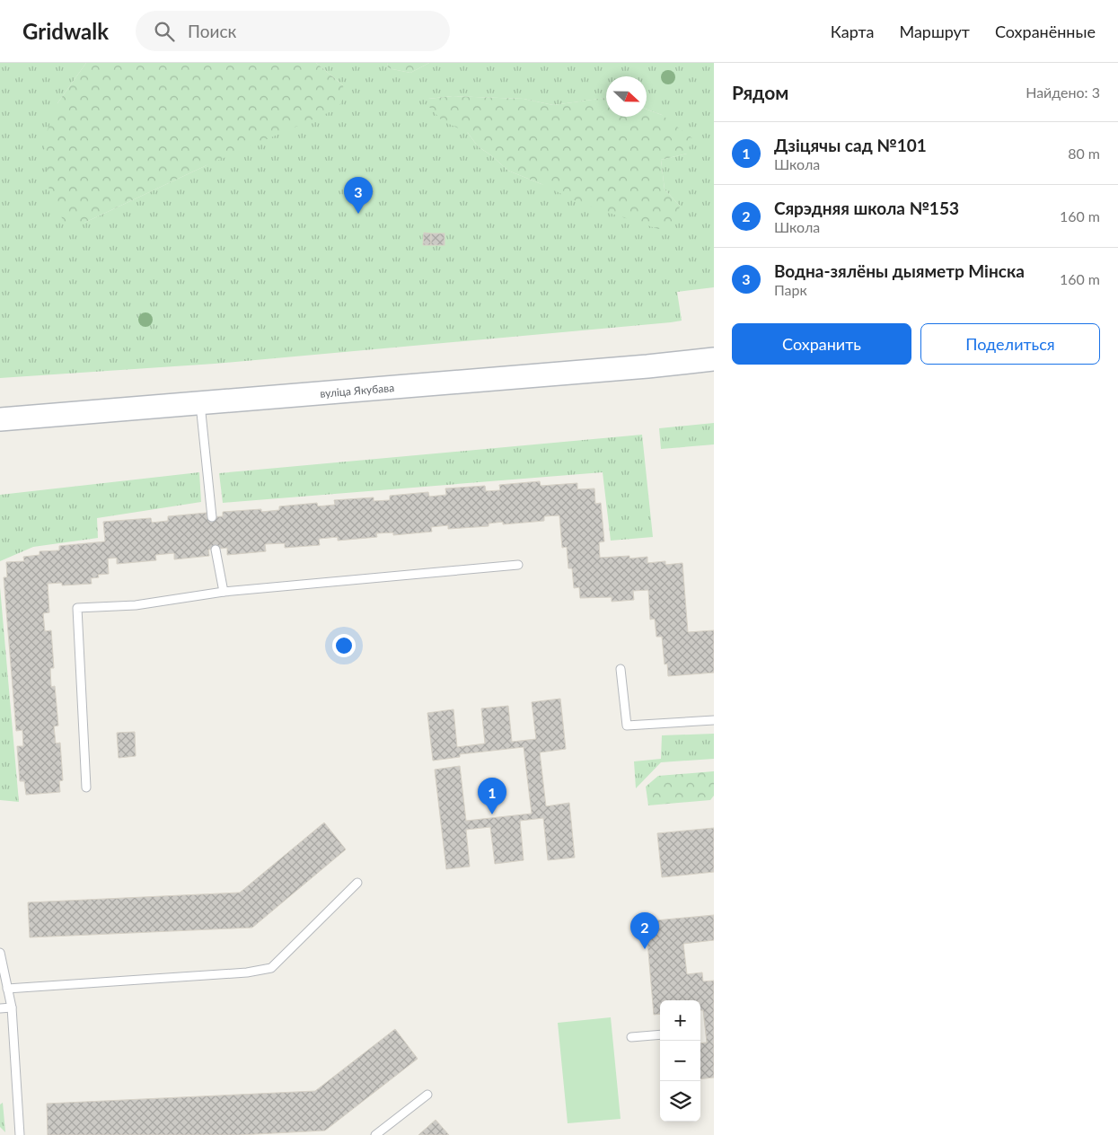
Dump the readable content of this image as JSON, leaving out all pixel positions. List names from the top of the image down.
{
  "streets": {
    "street": ["вуліца Якубава"]
  },
  "north": "right",
  "page": {
    "header": "Gridwalk",
    "search": "Поиск",
    "nav": ["Карта", "Маршрут", "Сохранённые"],
    "heading": ["Рядом", "Найдено: 3"],
    "list": [
      {
        "mark": "1",
        "name": "Дзіцячы сад №101",
        "note": "Школа",
        "value": "80 m"
      },
      {
        "mark": "2",
        "name": "Сярэдняя школа №153",
        "note": "Школа",
        "value": "160 m"
      },
      {
        "mark": "3",
        "name": "Водна-зялёны дыяметр Мінска",
        "note": "Парк",
        "value": "160 m"
      }
    ],
    "pins": ["3", "1", "2"],
    "buttons": ["Сохранить", "Поделиться"],
    "map_buttons": ["+", "−"]
  }
}
